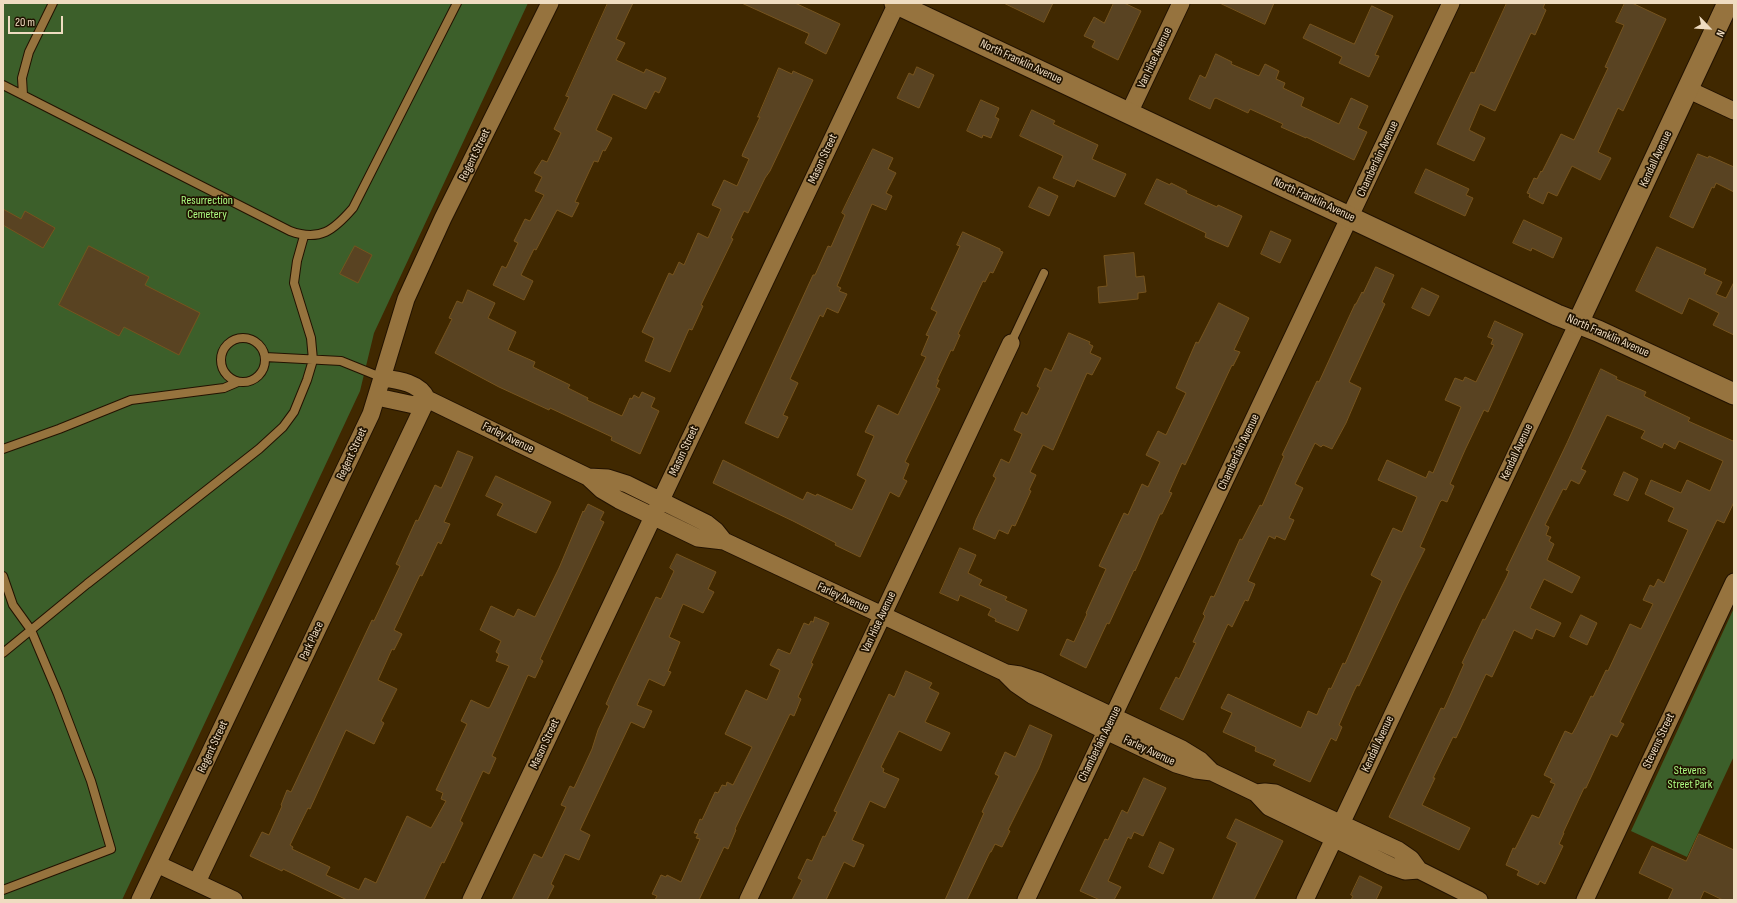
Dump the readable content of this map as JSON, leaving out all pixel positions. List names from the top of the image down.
{
  "streets": {
    "street": [
      "Van Hise Avenue",
      "North Franklin Avenue",
      "Regent Street",
      "Mason Street",
      "Chamberlain Avenue",
      "Kendall Avenue",
      "Farley Avenue",
      "Park Place",
      "Stevens Street"
    ]
  },
  "crossings": [
    ["Van Hise Avenue", "North Franklin Avenue"],
    ["Van Hise Avenue", "Farley Avenue"],
    ["North Franklin Avenue", "Mason Street"],
    ["North Franklin Avenue", "Chamberlain Avenue"],
    ["North Franklin Avenue", "Kendall Avenue"],
    ["Regent Street", "Farley Avenue"],
    ["Mason Street", "Farley Avenue"],
    ["Chamberlain Avenue", "Farley Avenue"],
    ["Kendall Avenue", "Farley Avenue"],
    ["Farley Avenue", "Park Place"]
  ],
  "parks": ["Resurrection Cemetery", "Stevens Street Park"],
  "scale_bar": "20 m",
  "north": "bottom right"
}
